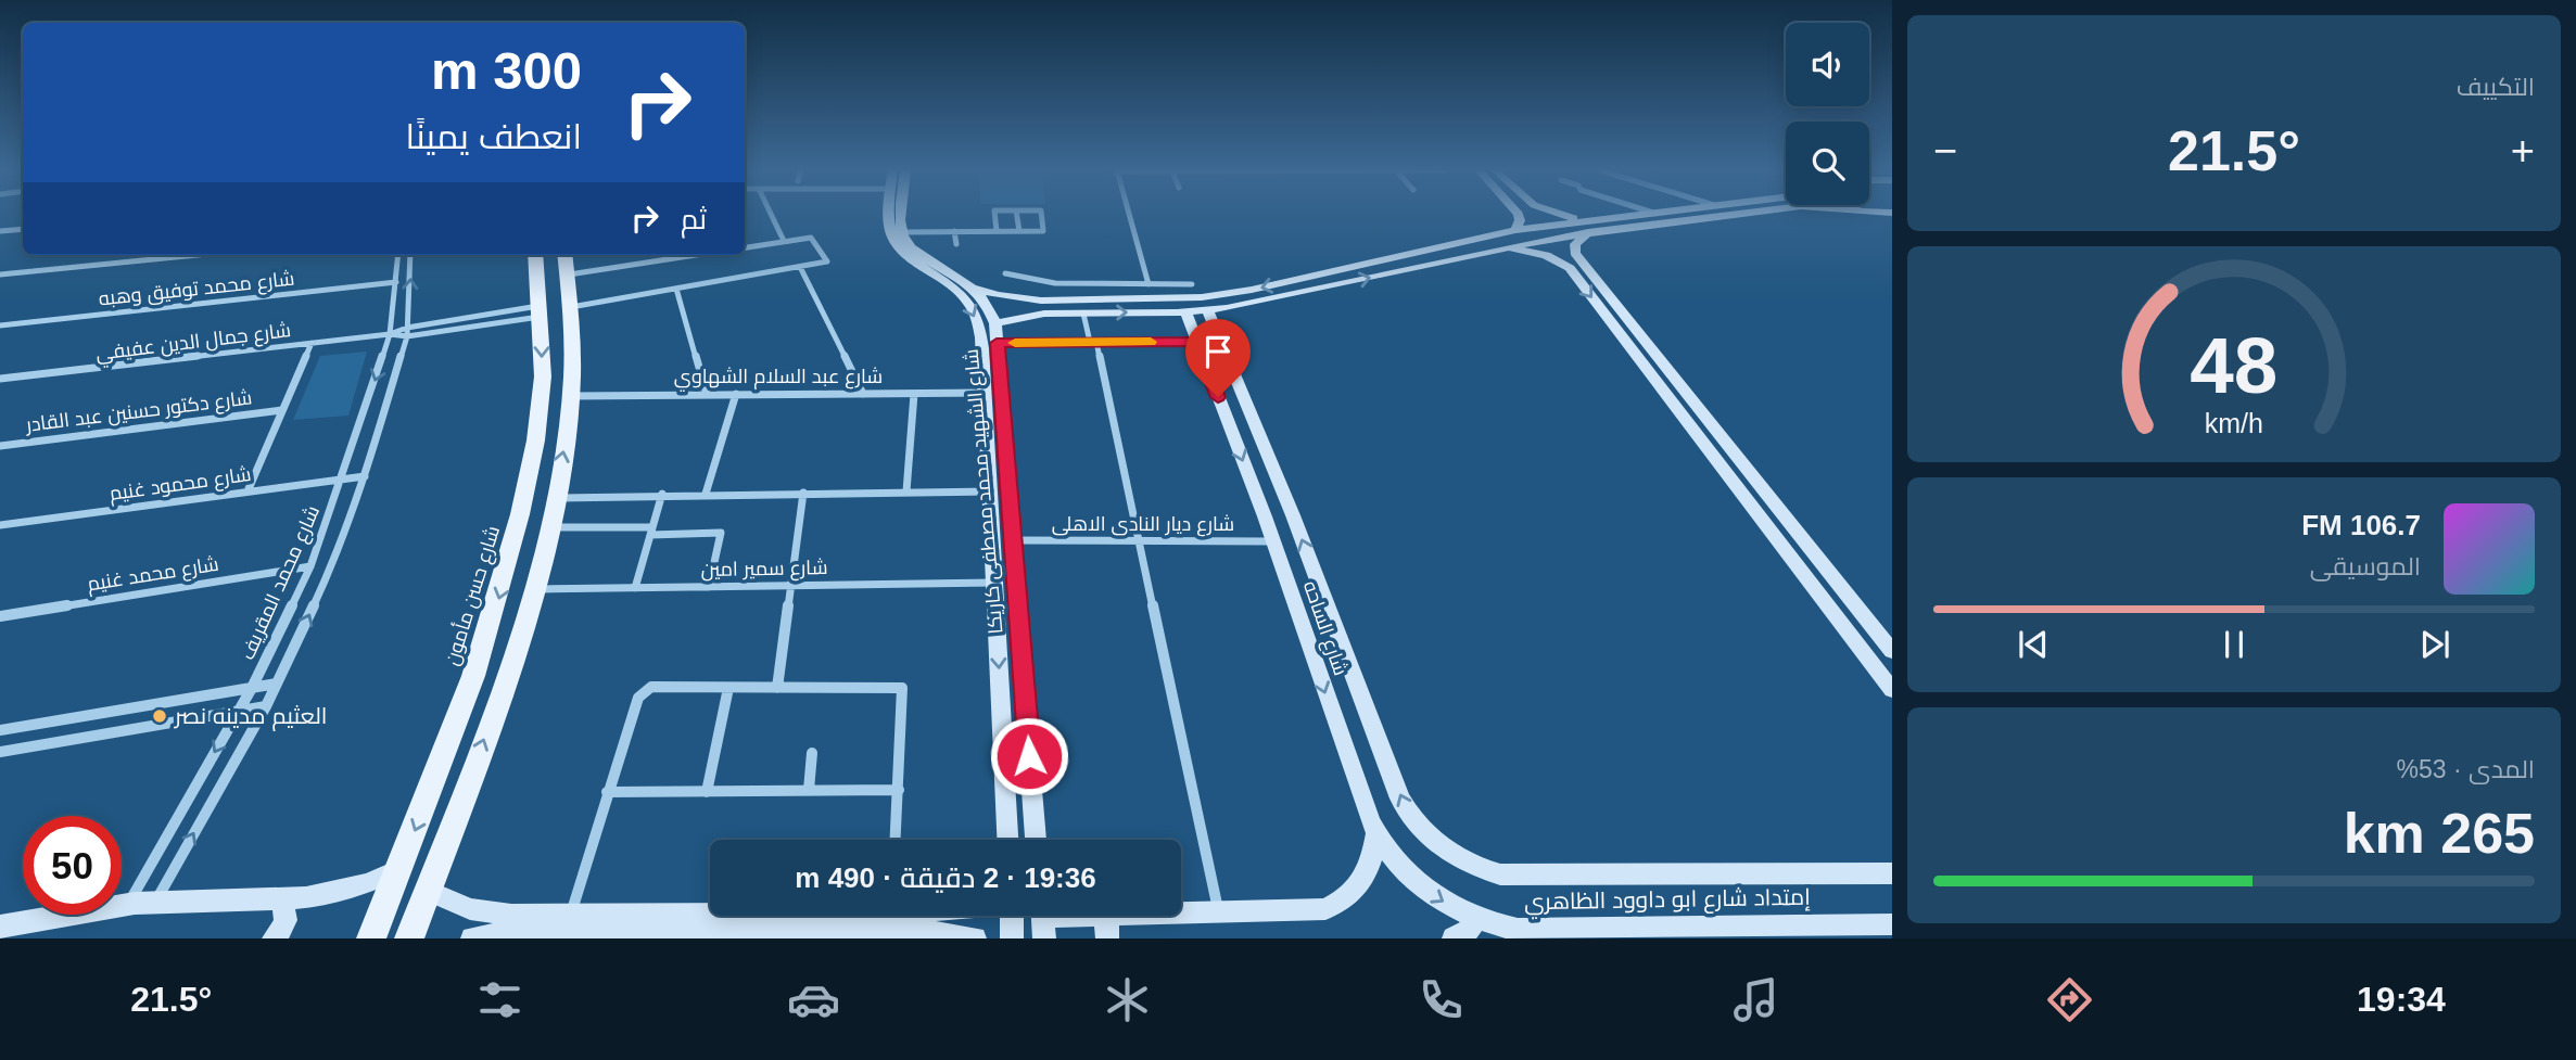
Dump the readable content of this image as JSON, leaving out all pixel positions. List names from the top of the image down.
{
  "streets": {
    "main road": ["شارع حسن مأمون"],
    "street": [
      "شارع محمد توفيق وهبه",
      "شارع جمال الدين عفيفي",
      "شارع عبد السلام الشهاوي",
      "شارع دكتور حسنين عبد القادر",
      "شارع محمود غنيم",
      "شارع الشهيد محمد مصطفى كاريكا",
      "شارع ديار النادى الاهلى",
      "شارع سمير امين",
      "شارع محمد غنيم",
      "شارع محمد المقريف",
      "شارع الساحه",
      "إمتداد شارع ابو داوود الظاهري"
    ]
  },
  "crossings": [
    ["شارع محمد توفيق وهبه", "شارع محمد المقريف"],
    ["شارع جمال الدين عفيفي", "شارع محمد المقريف"],
    ["شارع جمال الدين عفيفي", "شارع حسن مأمون"],
    ["شارع عبد السلام الشهاوي", "شارع الشهيد محمد مصطفى كاريكا"],
    ["شارع محمود غنيم", "شارع محمد المقريف"],
    ["شارع الشهيد محمد مصطفى كاريكا", "شارع ديار النادى الاهلى"],
    ["شارع الشهيد محمد مصطفى كاريكا", "شارع سمير امين"],
    ["شارع ديار النادى الاهلى", "شارع الساحه"],
    ["شارع محمد غنيم", "شارع محمد المقريف"],
    ["شارع الساحه", "إمتداد شارع ابو داوود الظاهري"]
  ],
  "places": ["العثيم مدينه نصر"],
  "page": {
    "tile": [
      "التكييف",
      ["المدى · 53%", "265 km"]
    ],
    "turn": ["300 m", "انعطف يمينًا"],
    "heat": ["−", "21.5°", "+"],
    "then": "ثم",
    "song": ["106.7 FM", "الموسيقى"],
    "limit": "50",
    "trip": "19:36 · 2 دقيقة · 490 m",
    "tabs": ["19:34", "21.5°"],
    "gauge": ["48", "km/h"]
  }
}
